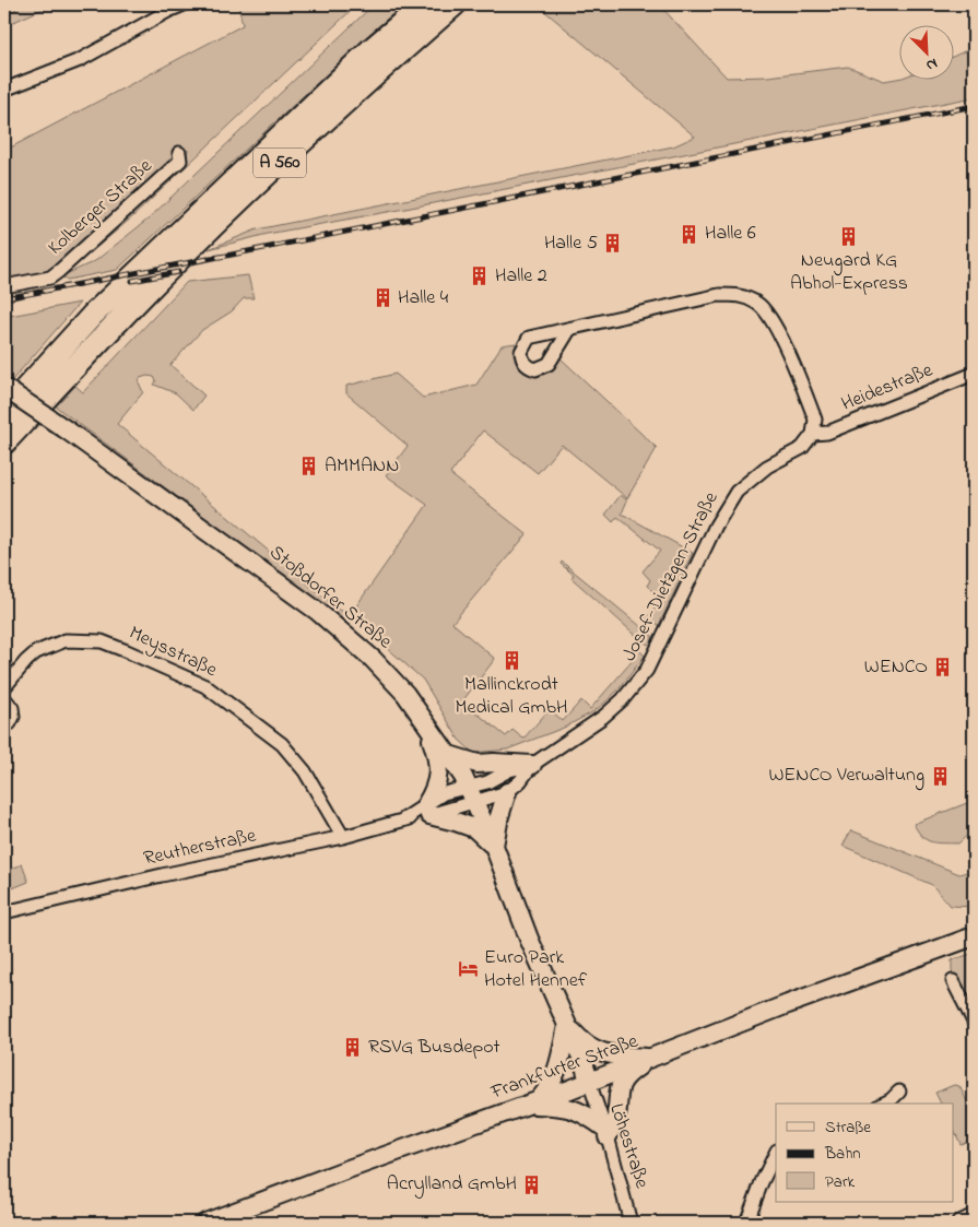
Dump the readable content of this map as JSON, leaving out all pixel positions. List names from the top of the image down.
{
  "streets": {
    "highway": ["A 560"],
    "main road": ["Stoßdorfer Straße", "Frankfurter Straße"],
    "street": [
      "Kolberger Straße",
      "Heidestraße",
      "Josef-Dietzgen-Straße",
      "Meysstraße",
      "Reutherstraße",
      "Löhestraße"
    ]
  },
  "crossings": [
    ["Heidestraße", "Josef-Dietzgen-Straße"],
    ["Josef-Dietzgen-Straße", "Stoßdorfer Straße"],
    ["Josef-Dietzgen-Straße", "Reutherstraße"],
    ["Stoßdorfer Straße", "Reutherstraße"],
    ["Stoßdorfer Straße", "Frankfurter Straße"],
    ["Stoßdorfer Straße", "Löhestraße"],
    ["Meysstraße", "Reutherstraße"],
    ["Frankfurter Straße", "Löhestraße"]
  ],
  "places": {
    "building": [
      "Halle 6",
      "Neugard KG Abhol-Express",
      "Halle 5",
      "Halle 2",
      "Halle 4",
      "AMMANN",
      "Mallinckrodt Medical GmbH",
      "WENCO",
      "WENCO Verwaltung",
      "RSVG Busdepot",
      "Acrylland GmbH"
    ],
    "hotel": ["Euro Park Hotel Hennef"]
  },
  "legend": ["Straße", "Bahn", "Park"],
  "north": "bottom right"
}
